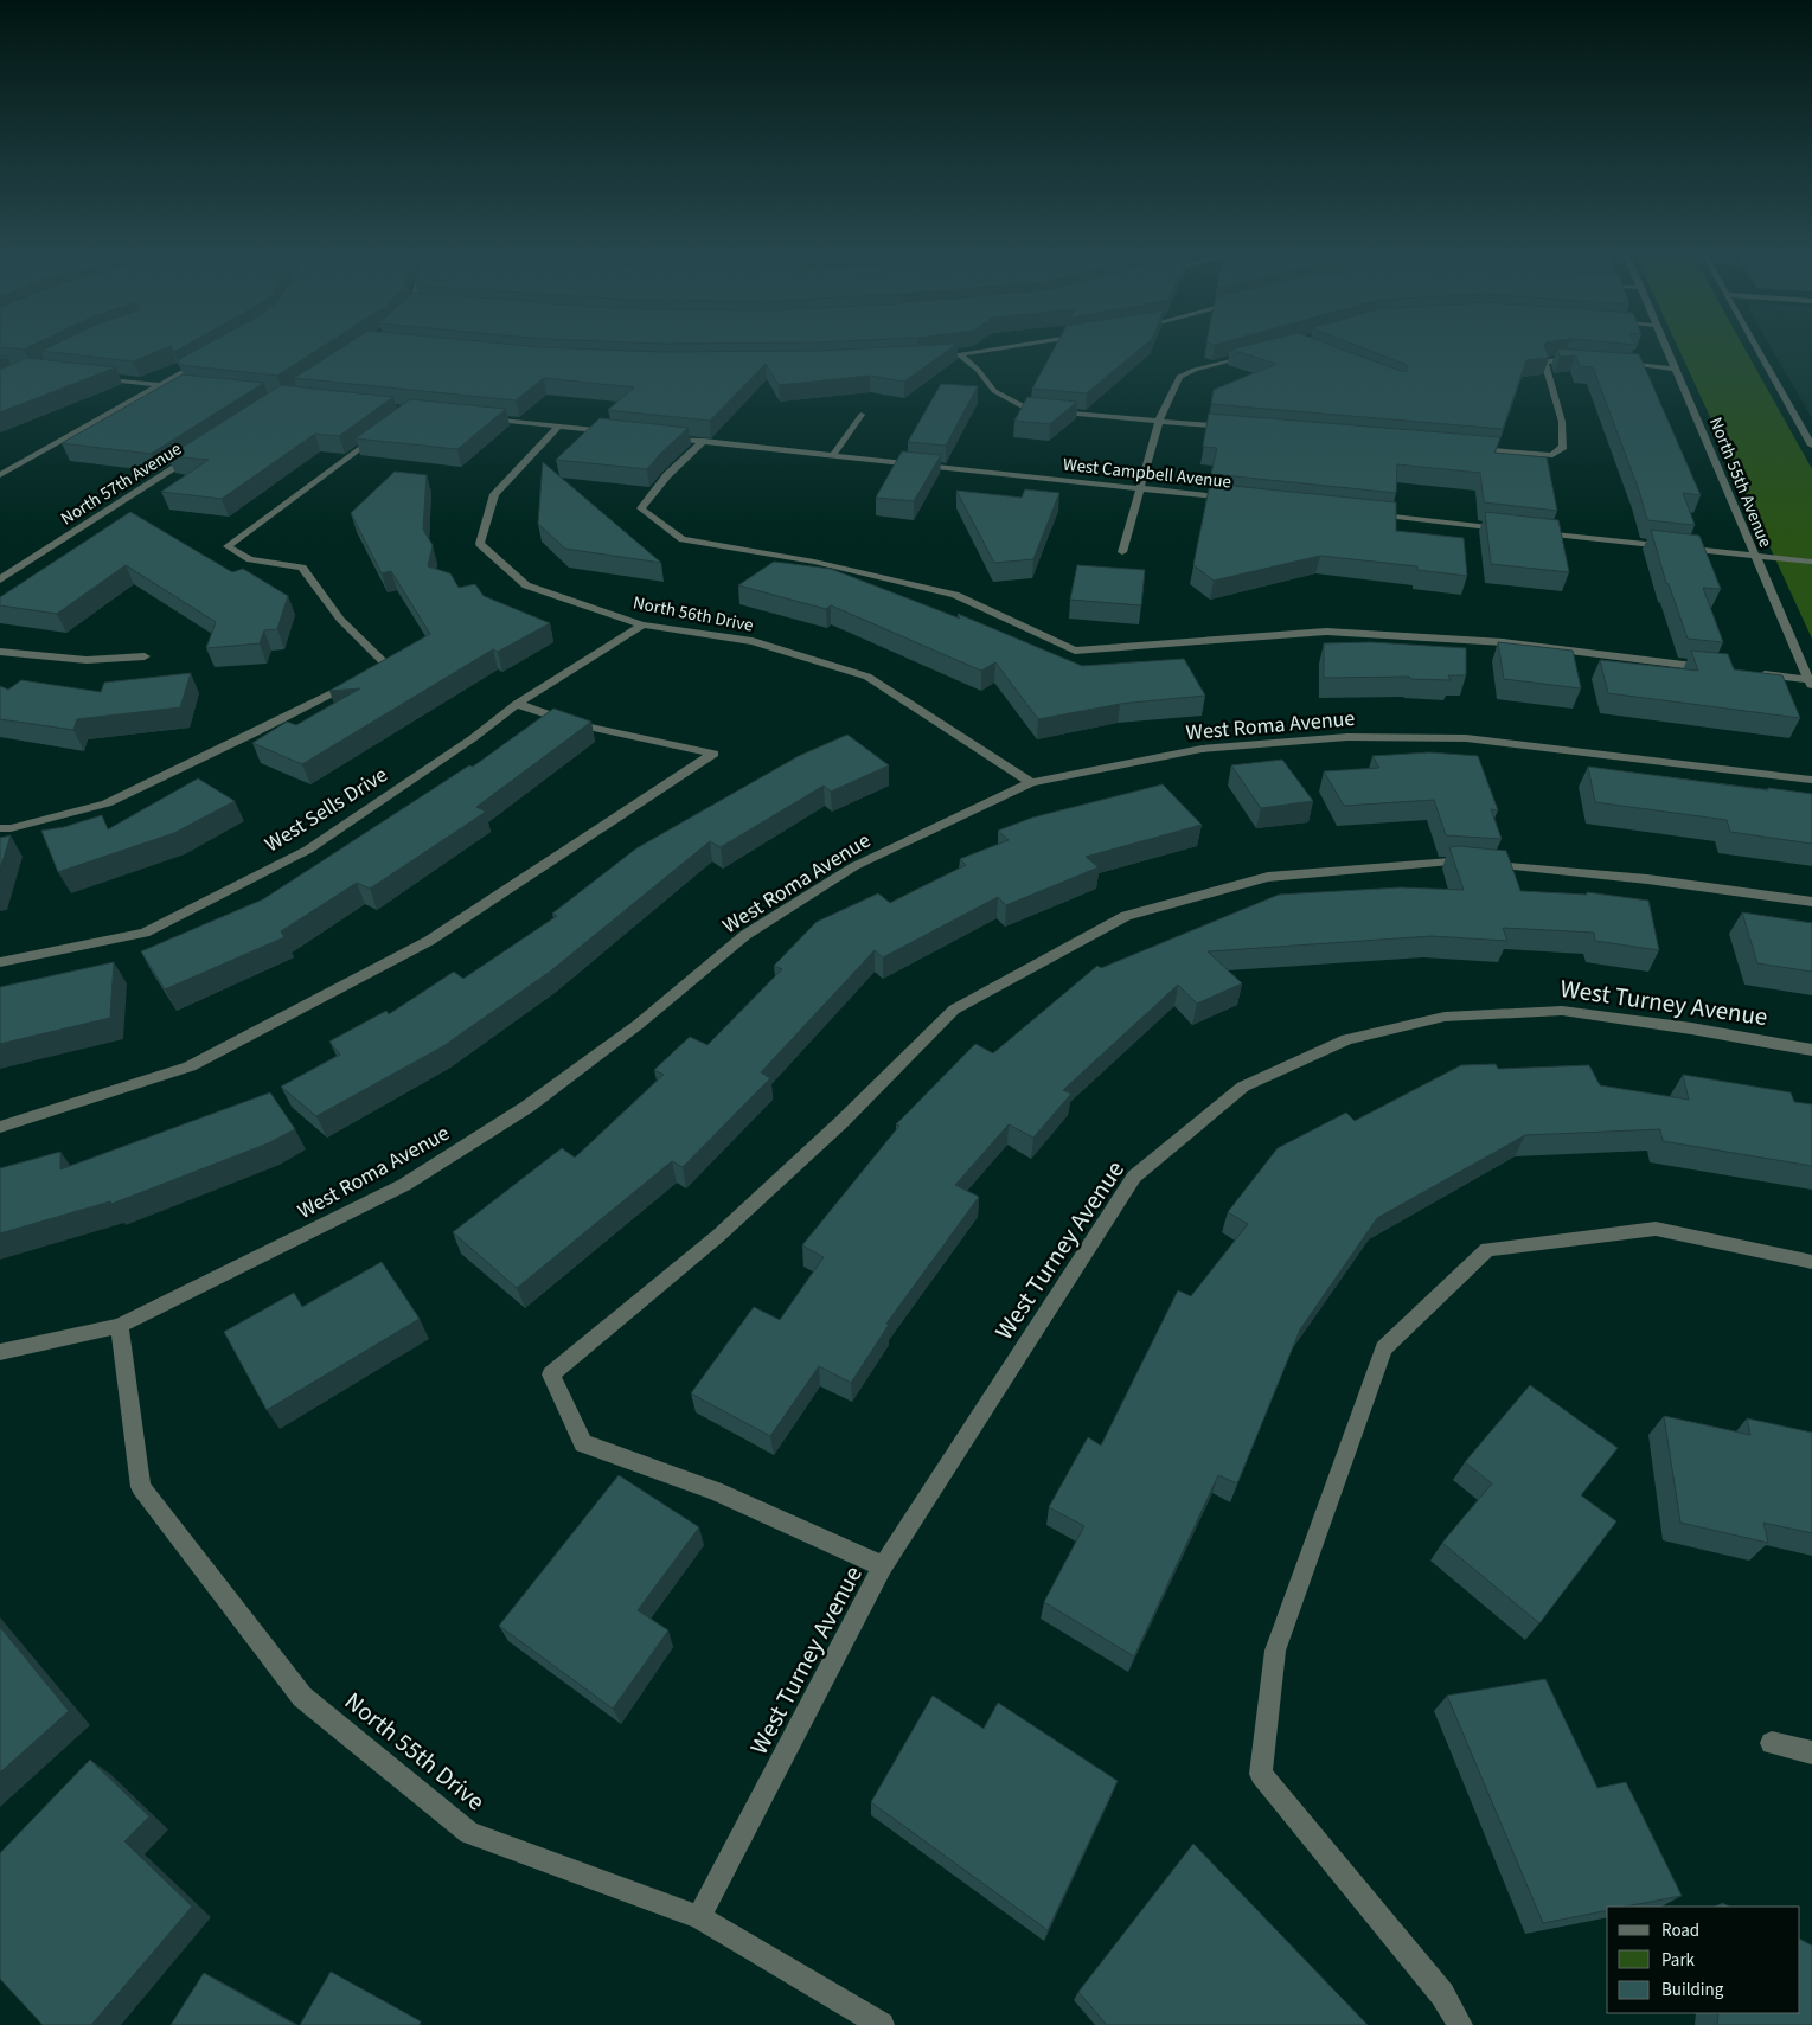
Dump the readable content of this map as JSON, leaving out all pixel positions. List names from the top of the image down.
{
  "streets": {
    "street": [
      "West Campbell Avenue",
      "North 55th Avenue",
      "North 57th Avenue",
      "North 56th Drive",
      "West Roma Avenue",
      "West Sells Drive",
      "West Turney Avenue",
      "North 55th Drive"
    ]
  },
  "crossings": [
    ["North 56th Drive", "West Roma Avenue"],
    ["North 56th Drive", "West Sells Drive"],
    ["West Roma Avenue", "North 55th Drive"],
    ["West Turney Avenue", "North 55th Drive"]
  ],
  "legend": ["Road", "Park", "Building"]
}
